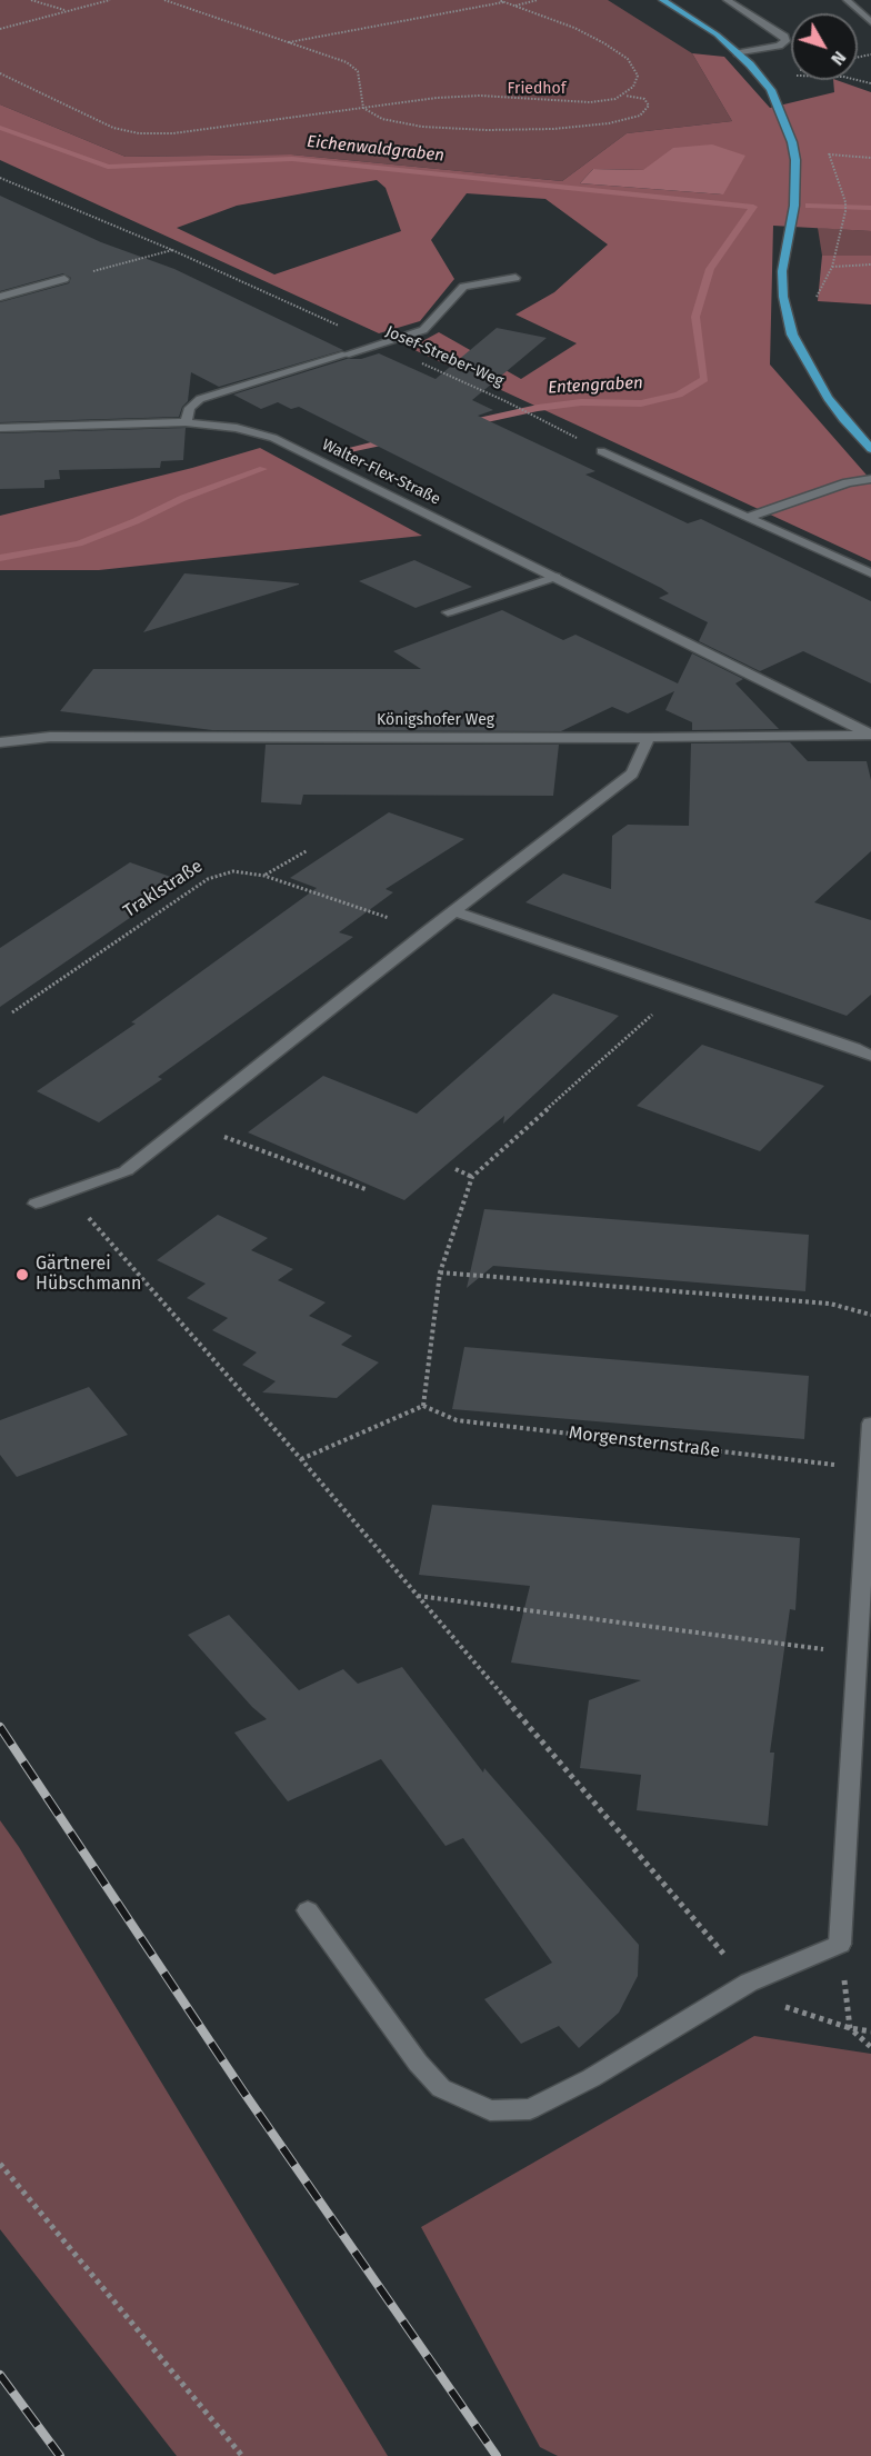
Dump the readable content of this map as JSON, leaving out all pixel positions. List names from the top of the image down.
{
  "streets": {
    "street": ["Walter-Flex-Straße", "Königshofer Weg"],
    "path": ["Josef-Streber-Weg", "Traklstraße", "Morgensternstraße"]
  },
  "crossings": [
    ["Walter-Flex-Straße", "Königshofer Weg"]
  ],
  "water": ["Eichenwaldgraben", "Entengraben"],
  "parks": ["Friedhof"],
  "places": ["Gärtnerei Hübschmann"],
  "north": "bottom right"
}
